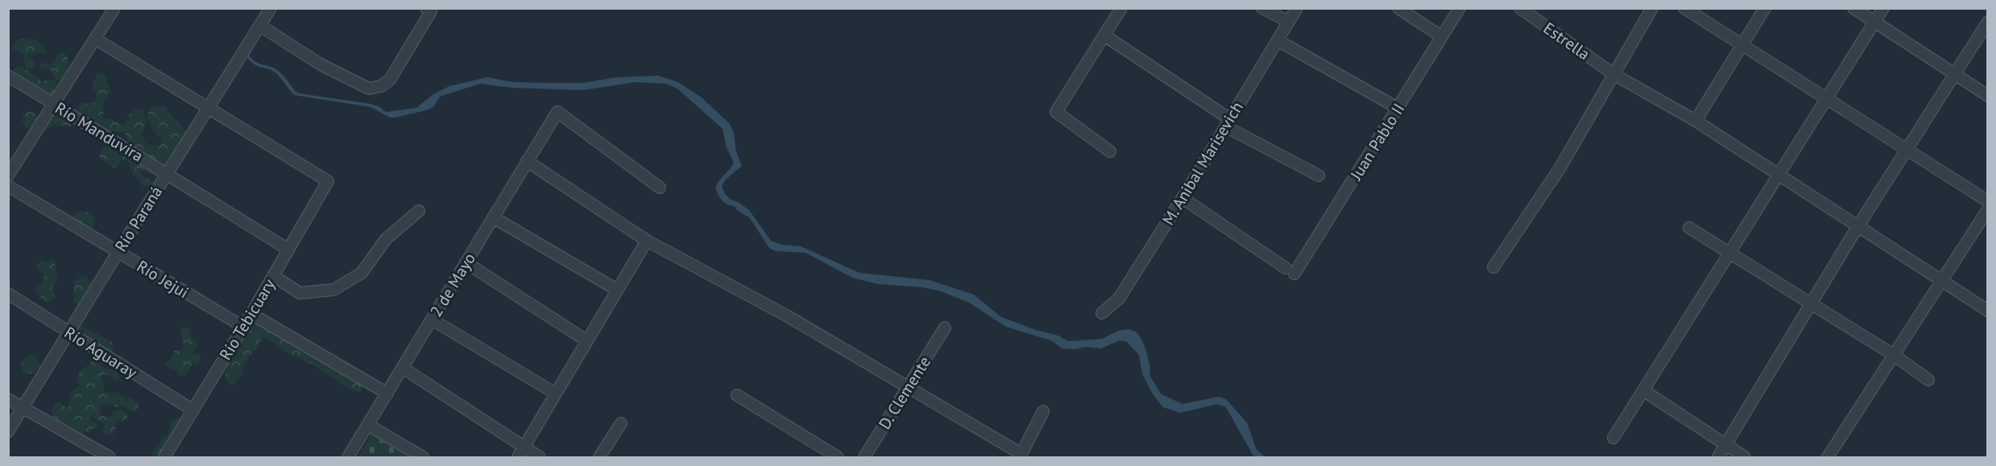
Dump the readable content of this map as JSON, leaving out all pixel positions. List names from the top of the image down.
{
  "streets": {
    "street": [
      "Estrella",
      "Río Manduvira",
      "Juan Pablo II",
      "M. Anibal Marisevich",
      "Río Paraná",
      "Río Jejui",
      "2 de Mayo",
      "Río Tebicuary",
      "Río Aguaray",
      "D. Clemente"
    ]
  },
  "crossings": [
    ["Río Manduvira", "Río Paraná"],
    ["Río Manduvira", "Río Tebicuary"],
    ["Juan Pablo II", "M. Anibal Marisevich"],
    ["Río Paraná", "Río Jejui"],
    ["Río Paraná", "Río Tebicuary"],
    ["Río Paraná", "Río Aguaray"],
    ["Río Jejui", "Río Tebicuary"],
    ["Río Tebicuary", "Río Aguaray"]
  ]
}
